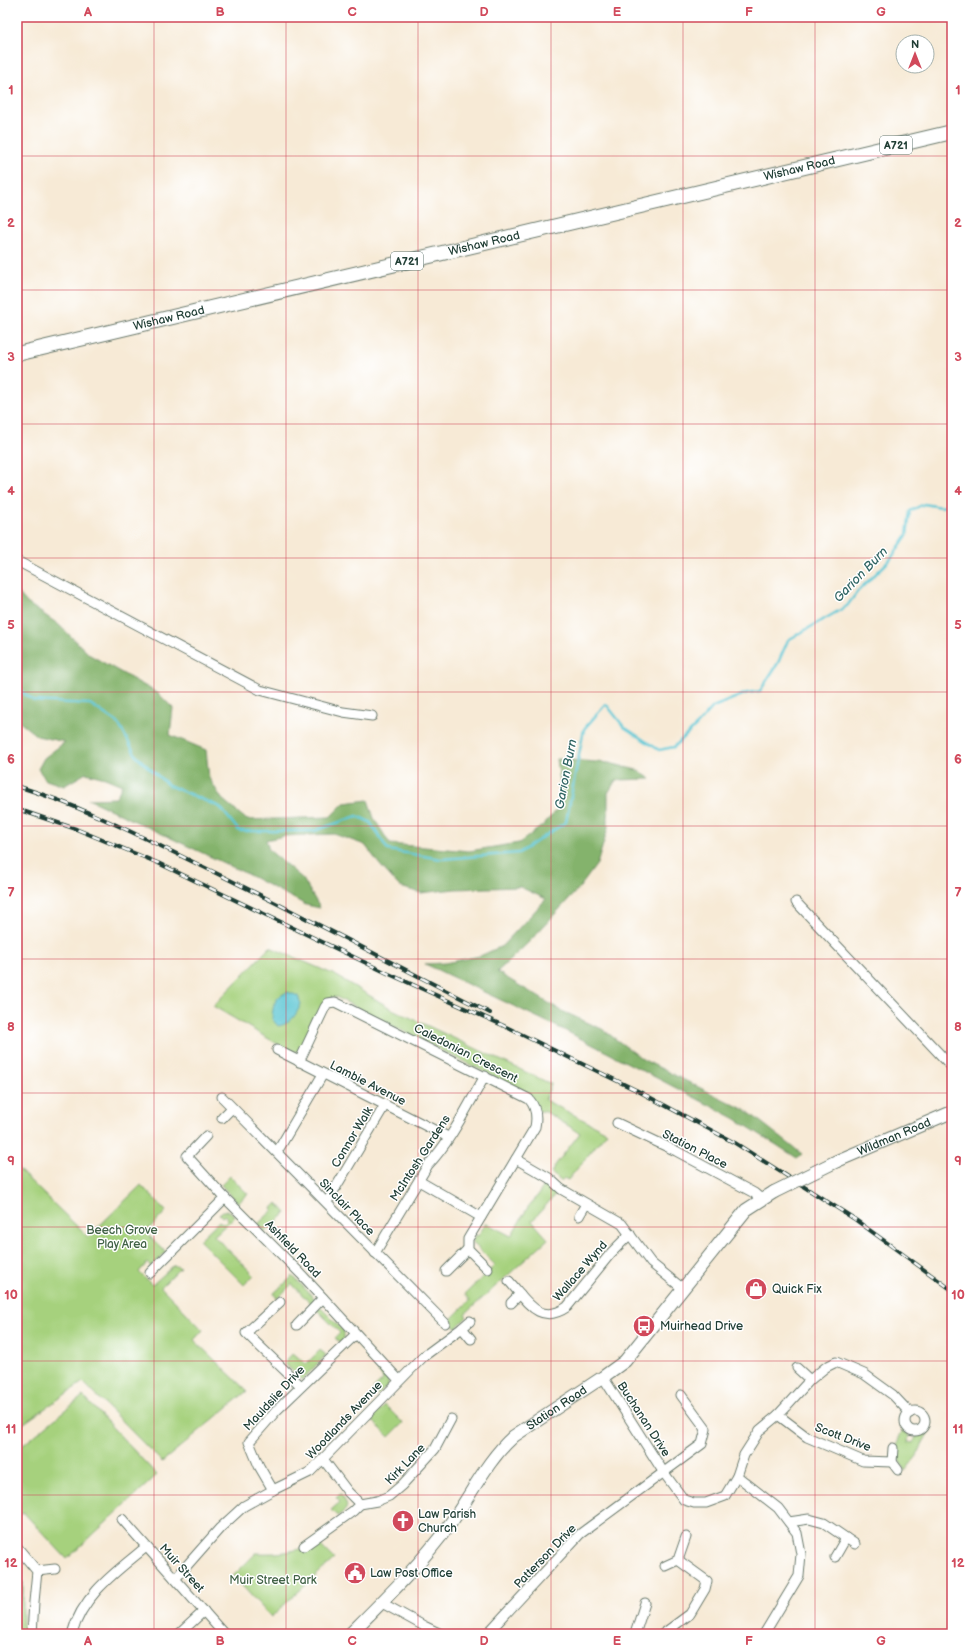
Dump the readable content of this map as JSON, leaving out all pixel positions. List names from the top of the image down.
{
  "streets": {
    "main road": [
      "A721",
      "Wishaw Road",
      "Wildman Road",
      "Station Road"
    ],
    "street": [
      "Caledonian Crescent",
      "Lambie Avenue",
      "Connor Walk",
      "Station Place",
      "McIntosh Gardens",
      "Sinclair Place",
      "Ashfield Road",
      "Wallace Wynd",
      "Mauldslie Drive",
      "Buchanan Drive",
      "Woodlands Avenue",
      "Scott Drive",
      "Kirk Lane",
      "Patterson Drive",
      "Muir Street"
    ]
  },
  "crossings": [
    ["Caledonian Crescent", "Lambie Avenue"],
    ["Caledonian Crescent", "McIntosh Gardens"],
    ["Lambie Avenue", "Connor Walk"],
    ["Lambie Avenue", "McIntosh Gardens"],
    ["Connor Walk", "Sinclair Place"],
    ["Wildman Road", "Station Road"],
    ["Station Place", "Station Road"],
    ["McIntosh Gardens", "Sinclair Place"],
    ["Ashfield Road", "Mauldslie Drive"],
    ["Ashfield Road", "Woodlands Avenue"],
    ["Mauldslie Drive", "Woodlands Avenue"],
    ["Station Road", "Buchanan Drive"],
    ["Buchanan Drive", "Scott Drive"],
    ["Buchanan Drive", "Patterson Drive"],
    ["Woodlands Avenue", "Muir Street"]
  ],
  "water": ["Garion Burn"],
  "parks": ["Beech Grove Play Area", "Muir Street Park"],
  "places": {
    "shop": ["Quick Fix"],
    "bus stop": ["Muirhead Drive"],
    "church": ["Law Parish Church"],
    "public building": ["Law Post Office"]
  },
  "north": "top",
  "grid": {
    "columns": [
      "A",
      "B",
      "C",
      "D",
      "E",
      "F",
      "G"
    ],
    "rows": [
      "1",
      "2",
      "3",
      "4",
      "5",
      "6",
      "7",
      "8",
      "9",
      "10",
      "11",
      "12"
    ]
  }
}
